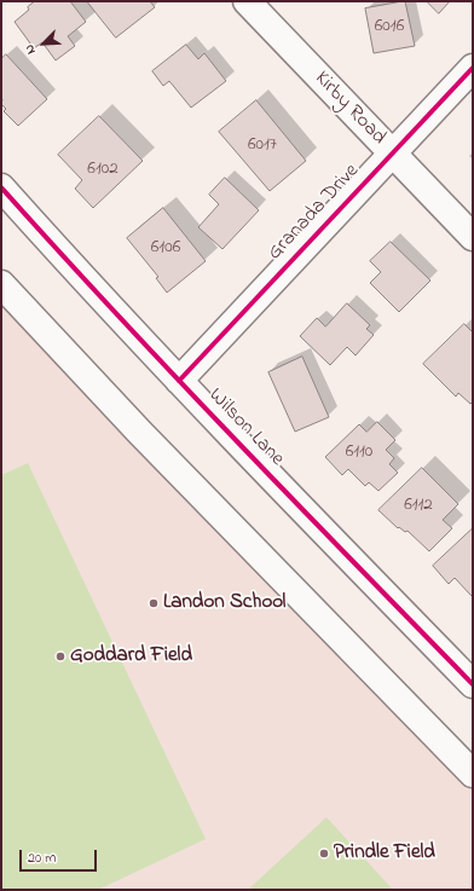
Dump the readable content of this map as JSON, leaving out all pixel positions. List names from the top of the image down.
{
  "streets": {
    "street": ["Kirby Road", "Granada Drive", "Wilson Lane"]
  },
  "crossings": [
    ["Kirby Road", "Granada Drive"],
    ["Granada Drive", "Wilson Lane"]
  ],
  "places": ["Landon School", "Goddard Field", "Prindle Field"],
  "house_numbers": [
    "6016",
    "6017",
    "6102",
    "6106",
    "6110",
    "6112"
  ],
  "scale_bar": "20 m",
  "north": "bottom left"
}
